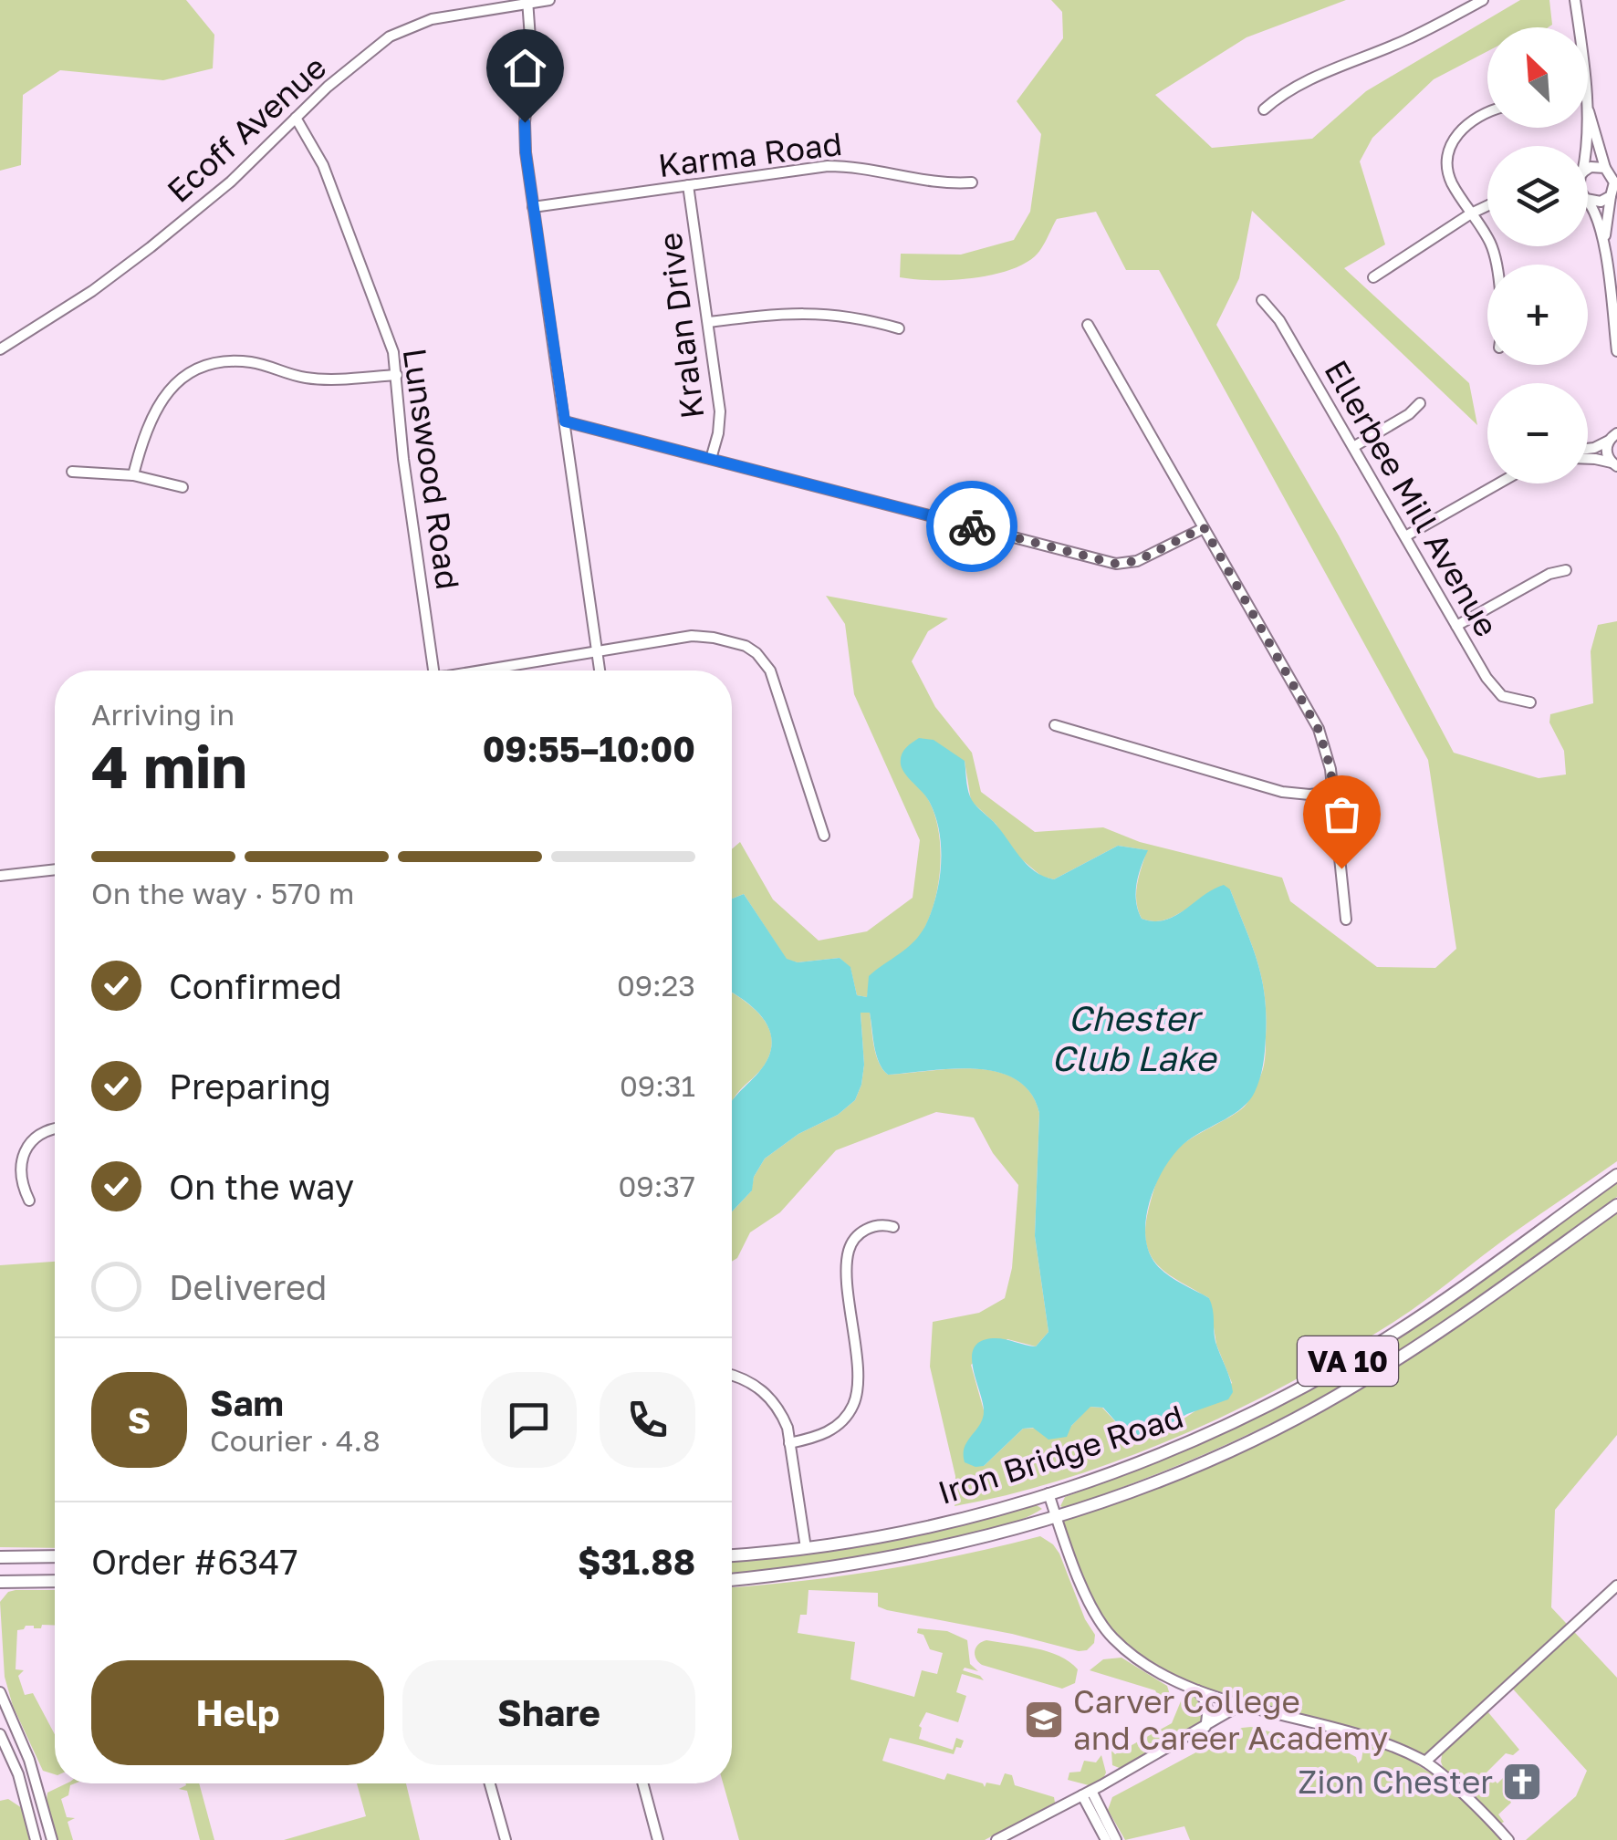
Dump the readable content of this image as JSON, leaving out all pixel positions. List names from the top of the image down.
{
  "streets": {
    "main road": ["VA 10", "Iron Bridge Road"],
    "street": [
      "Ecoff Avenue",
      "Karma Road",
      "Kralan Drive",
      "Lunswood Road",
      "Ellerbee Mill Avenue"
    ]
  },
  "crossings": [
    ["Ecoff Avenue", "Lunswood Road"],
    ["Karma Road", "Kralan Drive"]
  ],
  "water": ["Chester Club Lake"],
  "places": {
    "school or university": ["Carver College and Career Academy"],
    "church": ["Zion Chester"]
  },
  "north": "top left",
  "page": {
    "map_buttons": ["+", "−"],
    "heading": ["4 min", "Arriving in", "09:55–10:00"],
    "panel": [
      "Sam",
      "Courier · 4.8",
      "Order #6347",
      "$31.88"
    ],
    "bar": "On the way · 570 m",
    "list": [
      ["Confirmed", "09:23"],
      ["Preparing", "09:31"],
      ["On the way", "09:37"],
      "Delivered"
    ],
    "round": "S",
    "buttons": ["Help", "Share"]
  }
}
